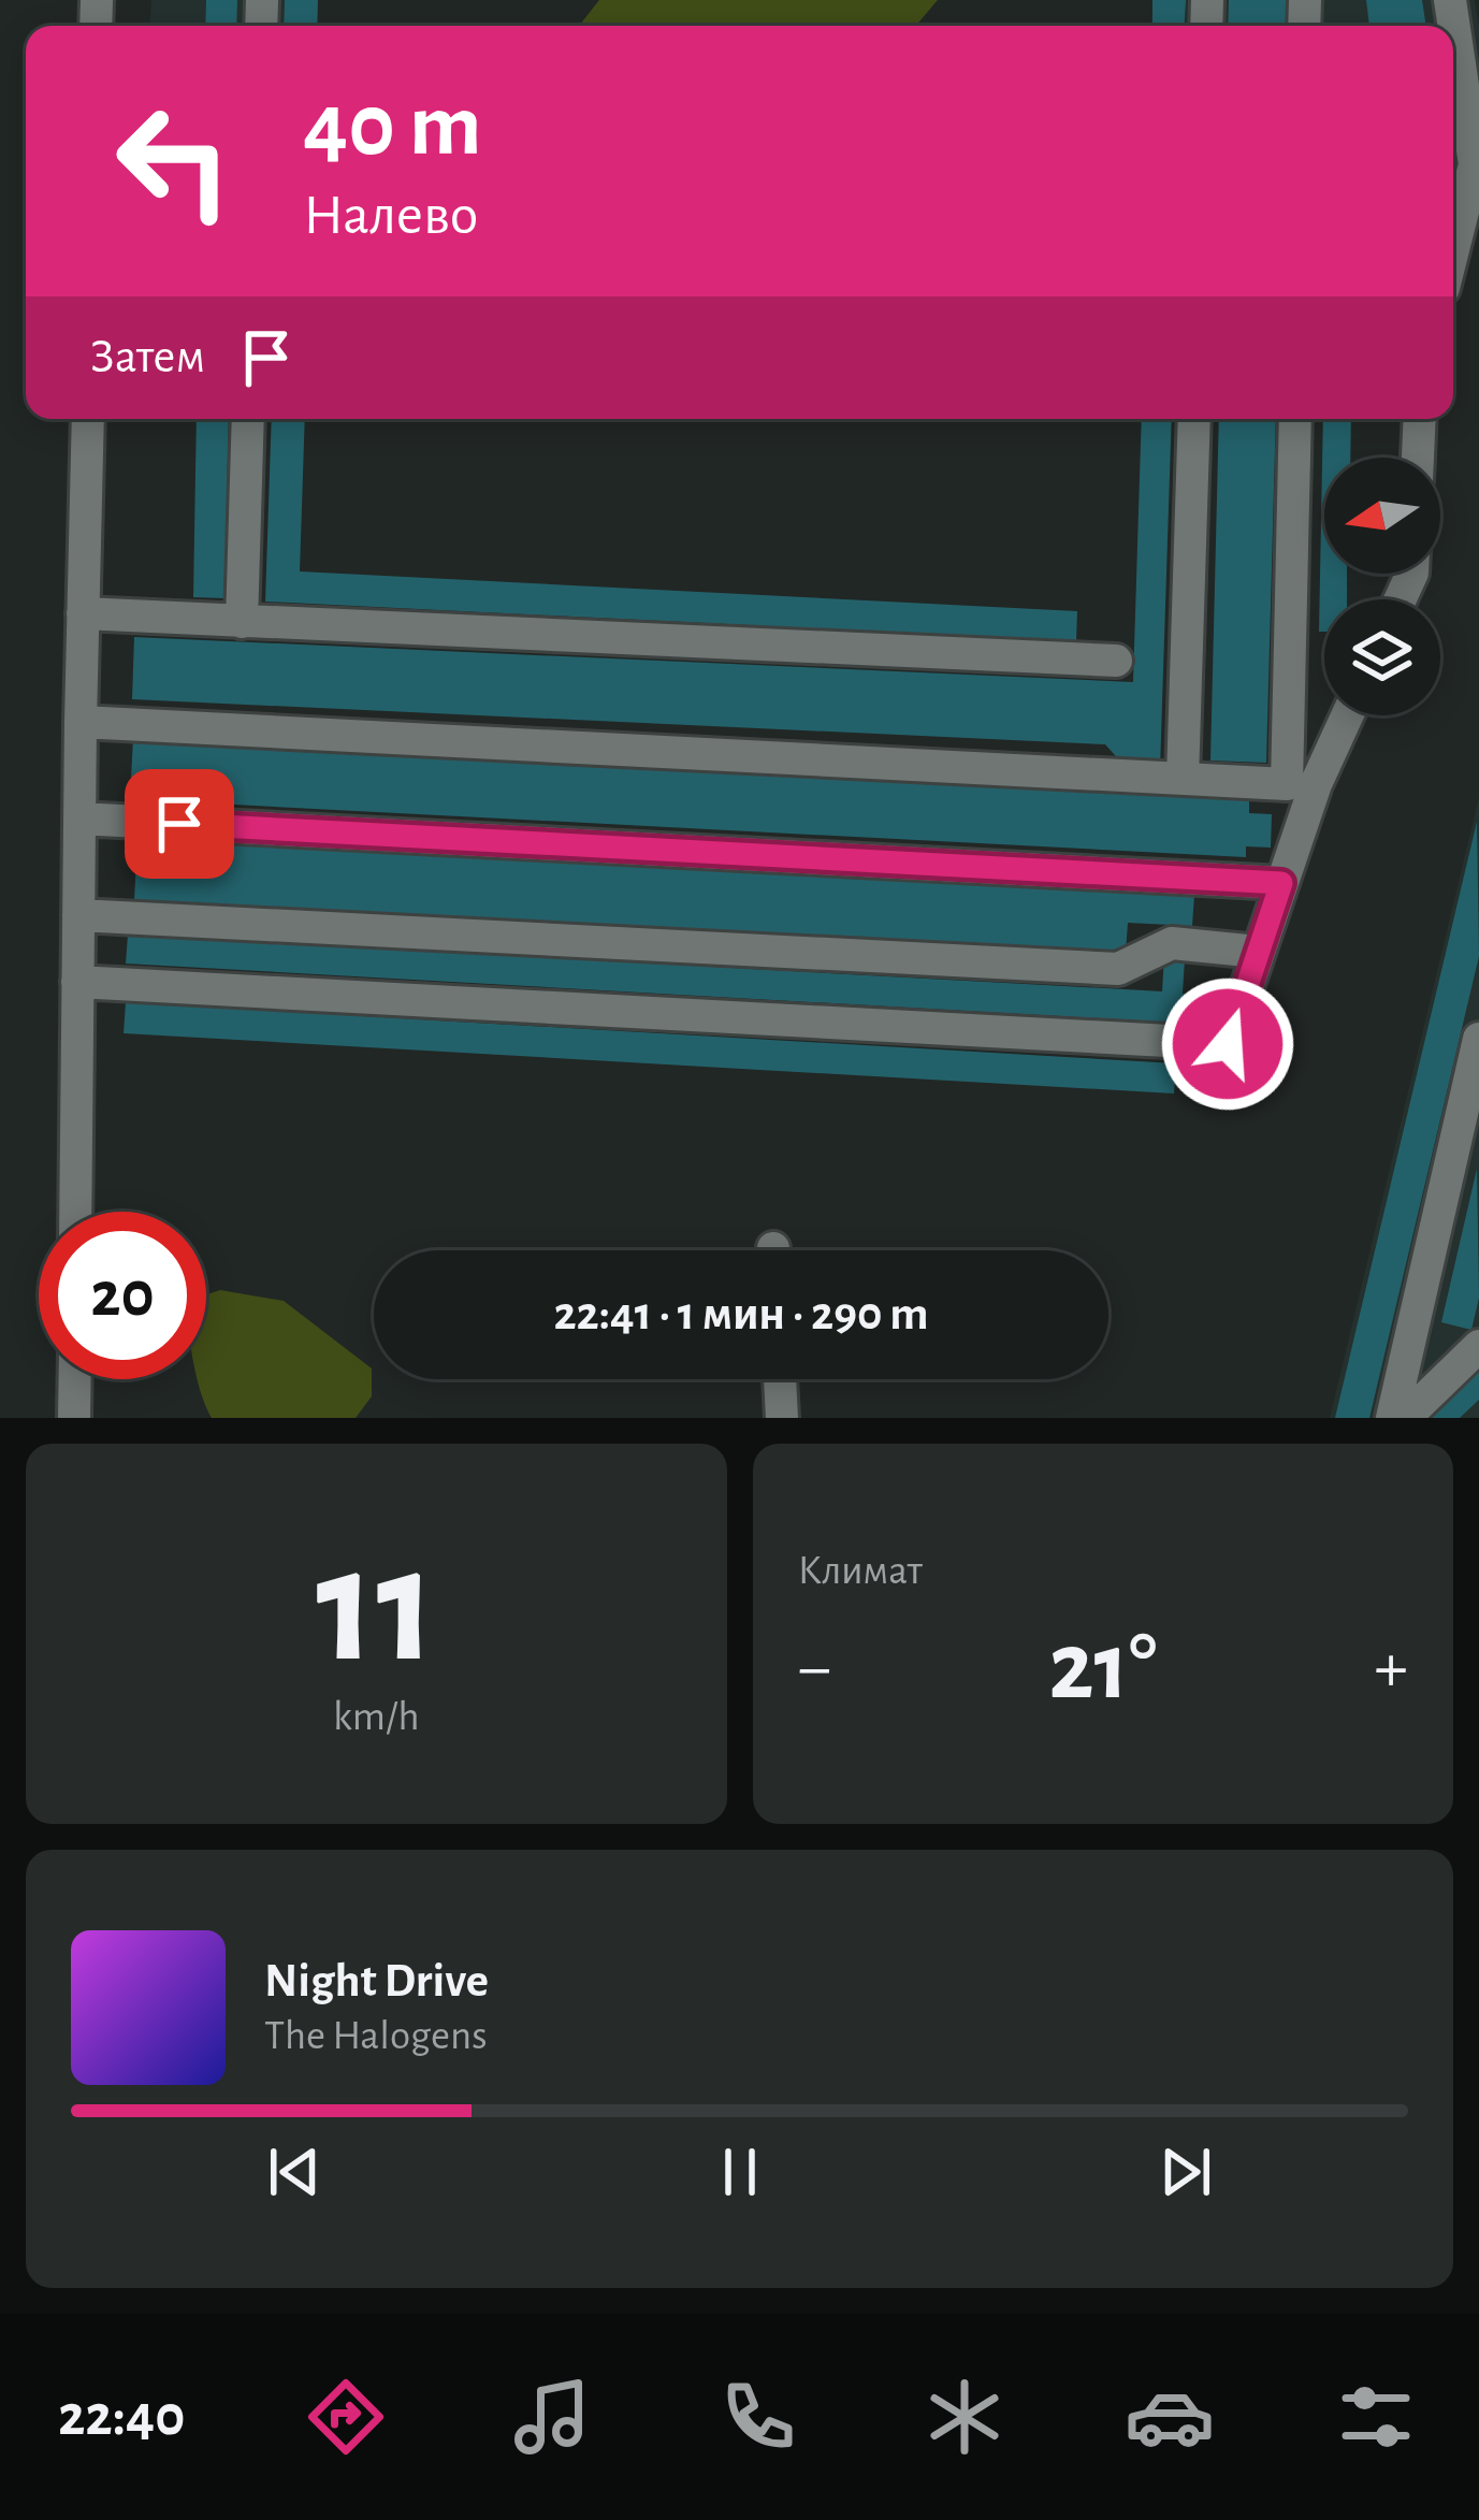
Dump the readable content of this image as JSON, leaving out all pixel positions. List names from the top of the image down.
{
  "north": "left",
  "page": {
    "turn": ["40 m", "Налево"],
    "then": "Затем",
    "limit": "20",
    "trip": "22:41 · 1 мин · 290 m",
    "tile": [
      ["11", "km/h"],
      "Климат"
    ],
    "heat": ["−", "21°", "+"],
    "song": ["Night Drive", "The Halogens"],
    "tabs": "22:40"
  }
}
